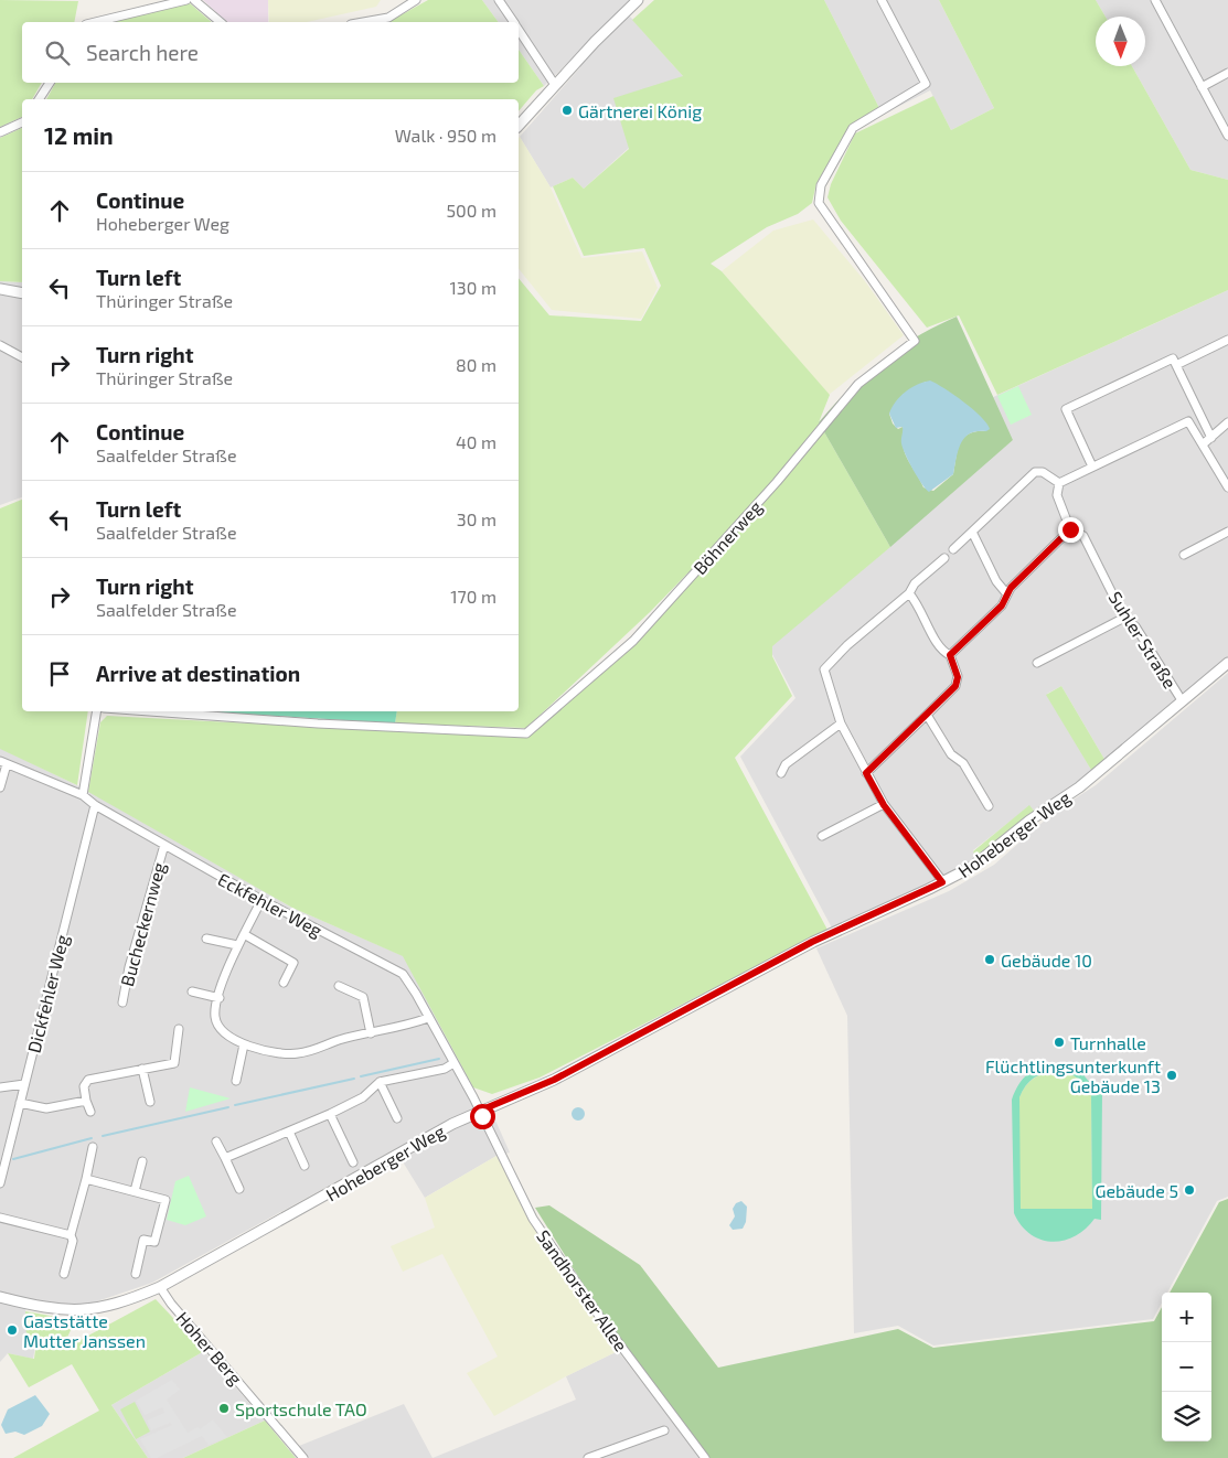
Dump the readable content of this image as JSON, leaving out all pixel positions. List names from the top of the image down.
{
  "streets": {
    "street": [
      "Böhnerweg",
      "Suhler Straße",
      "Hoheberger Weg",
      "Eckfehler Weg",
      "Bucheckernweg",
      "Dickfehler Weg",
      "Sandhorster Allee",
      "Hoher Berg"
    ]
  },
  "crossings": [
    ["Suhler Straße", "Hoheberger Weg"],
    ["Hoheberger Weg", "Eckfehler Weg"],
    ["Hoheberger Weg", "Sandhorster Allee"],
    ["Hoheberger Weg", "Hoher Berg"],
    ["Eckfehler Weg", "Bucheckernweg"],
    ["Eckfehler Weg", "Dickfehler Weg"],
    ["Eckfehler Weg", "Sandhorster Allee"]
  ],
  "places": [
    "Gärtnerei König",
    "Gebäude 10",
    "Turnhalle",
    "Flüchtlingsunterkunft Gebäude 13",
    "Gebäude 5",
    "Gaststätte Mutter Janssen",
    "Sportschule TAO"
  ],
  "north": "bottom",
  "page": {
    "search": "Search here",
    "heading": ["12 min", "Walk · 950 m"],
    "list": [
      ["Continue", "Hoheberger Weg", "500 m"],
      ["Turn left", "Thüringer Straße", "130 m"],
      ["Turn right", "Thüringer Straße", "80 m"],
      ["Continue", "Saalfelder Straße", "40 m"],
      ["Turn left", "Saalfelder Straße", "30 m"],
      ["Turn right", "Saalfelder Straße", "170 m"],
      "Arrive at destination"
    ],
    "map_buttons": ["+", "−"]
  }
}
